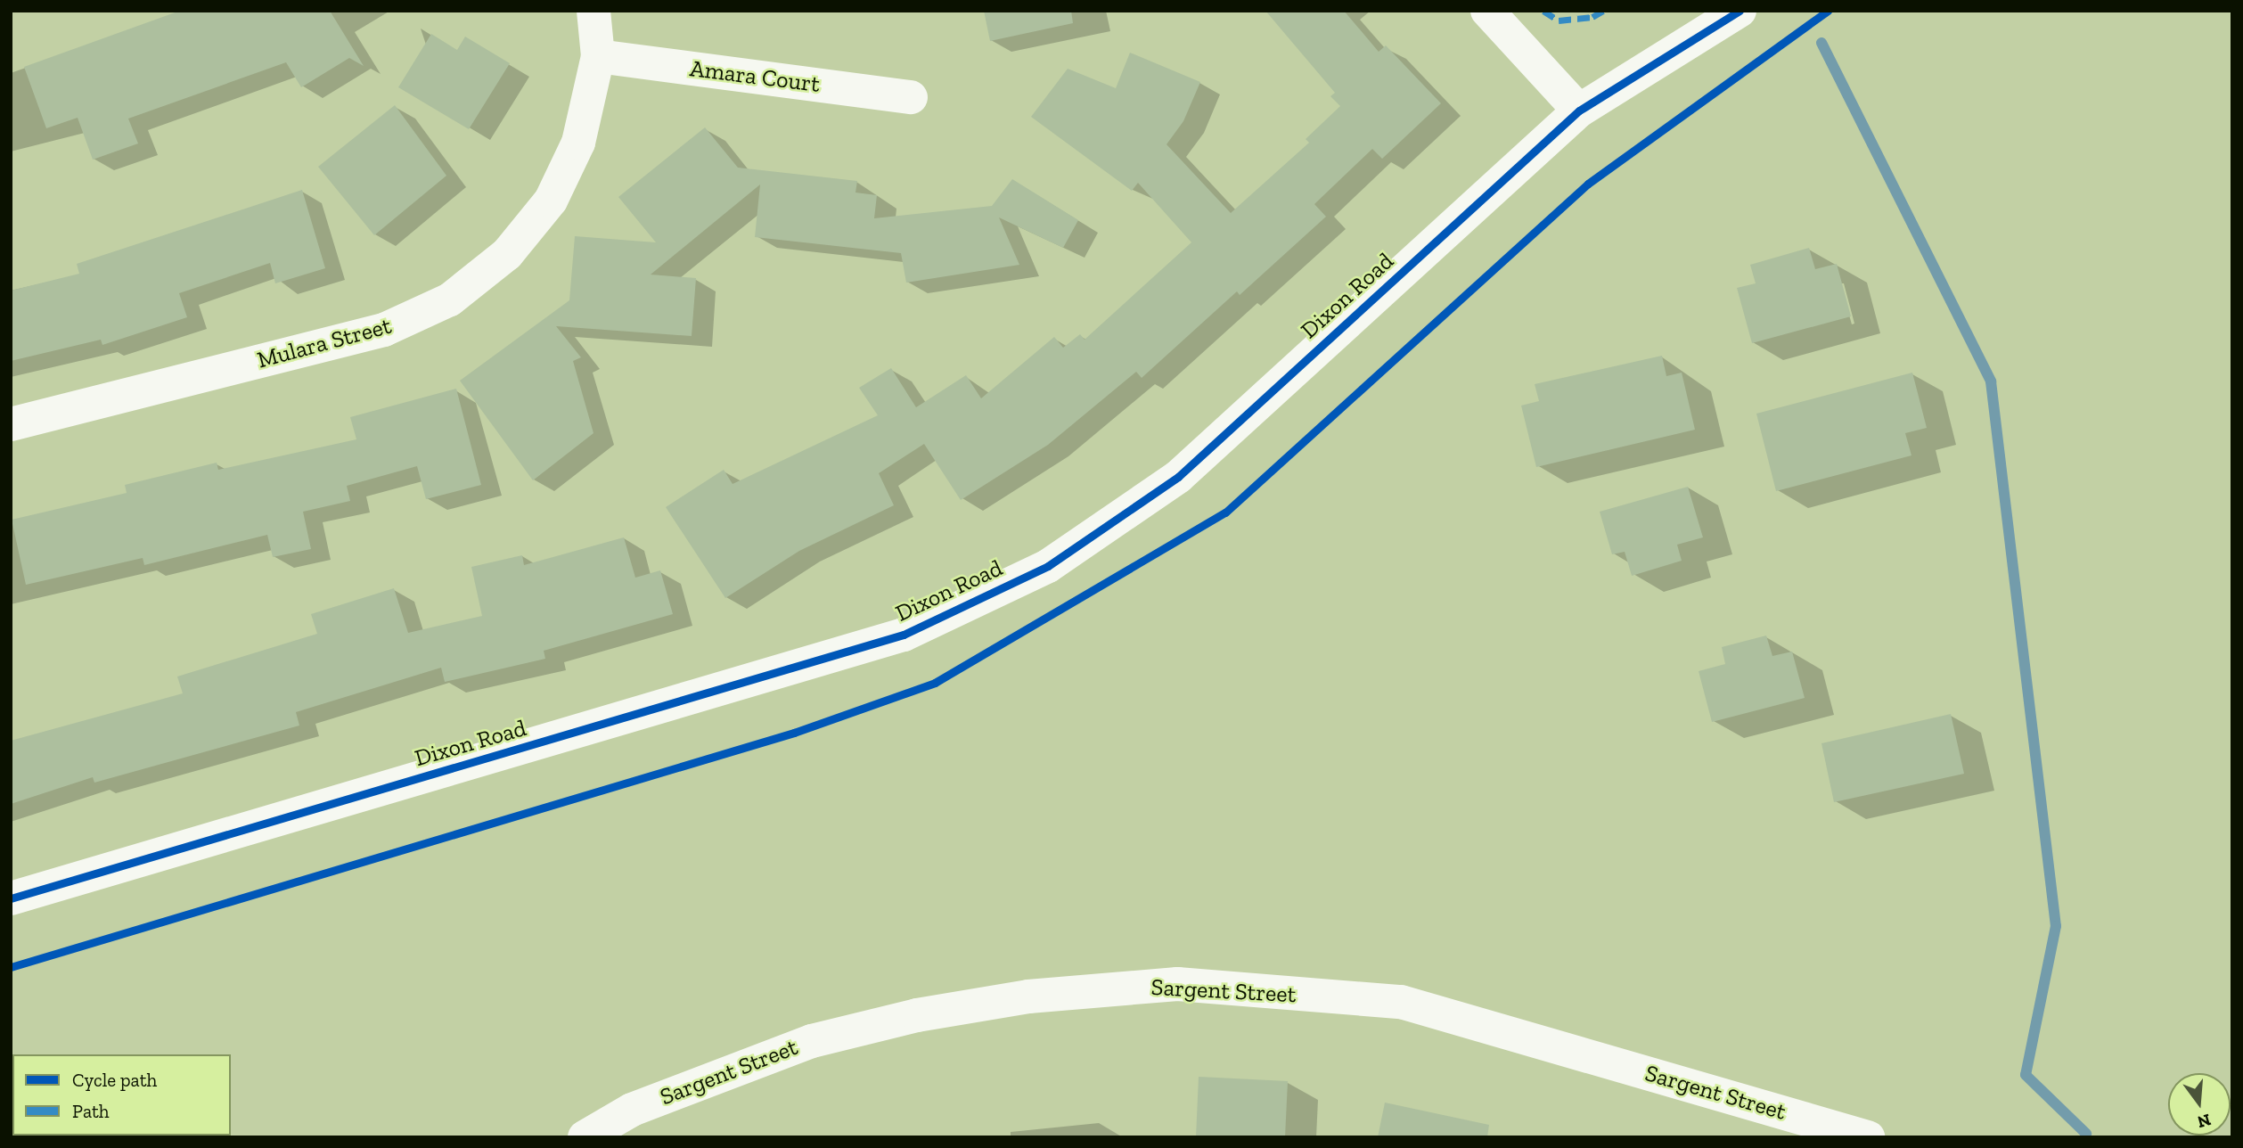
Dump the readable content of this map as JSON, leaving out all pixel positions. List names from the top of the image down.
{
  "streets": {
    "street": [
      "Amara Court",
      "Dixon Road",
      "Mulara Street",
      "Sargent Street"
    ]
  },
  "crossings": [
    ["Amara Court", "Mulara Street"]
  ],
  "legend": ["Cycle path", "Path"],
  "north": "bottom"
}
